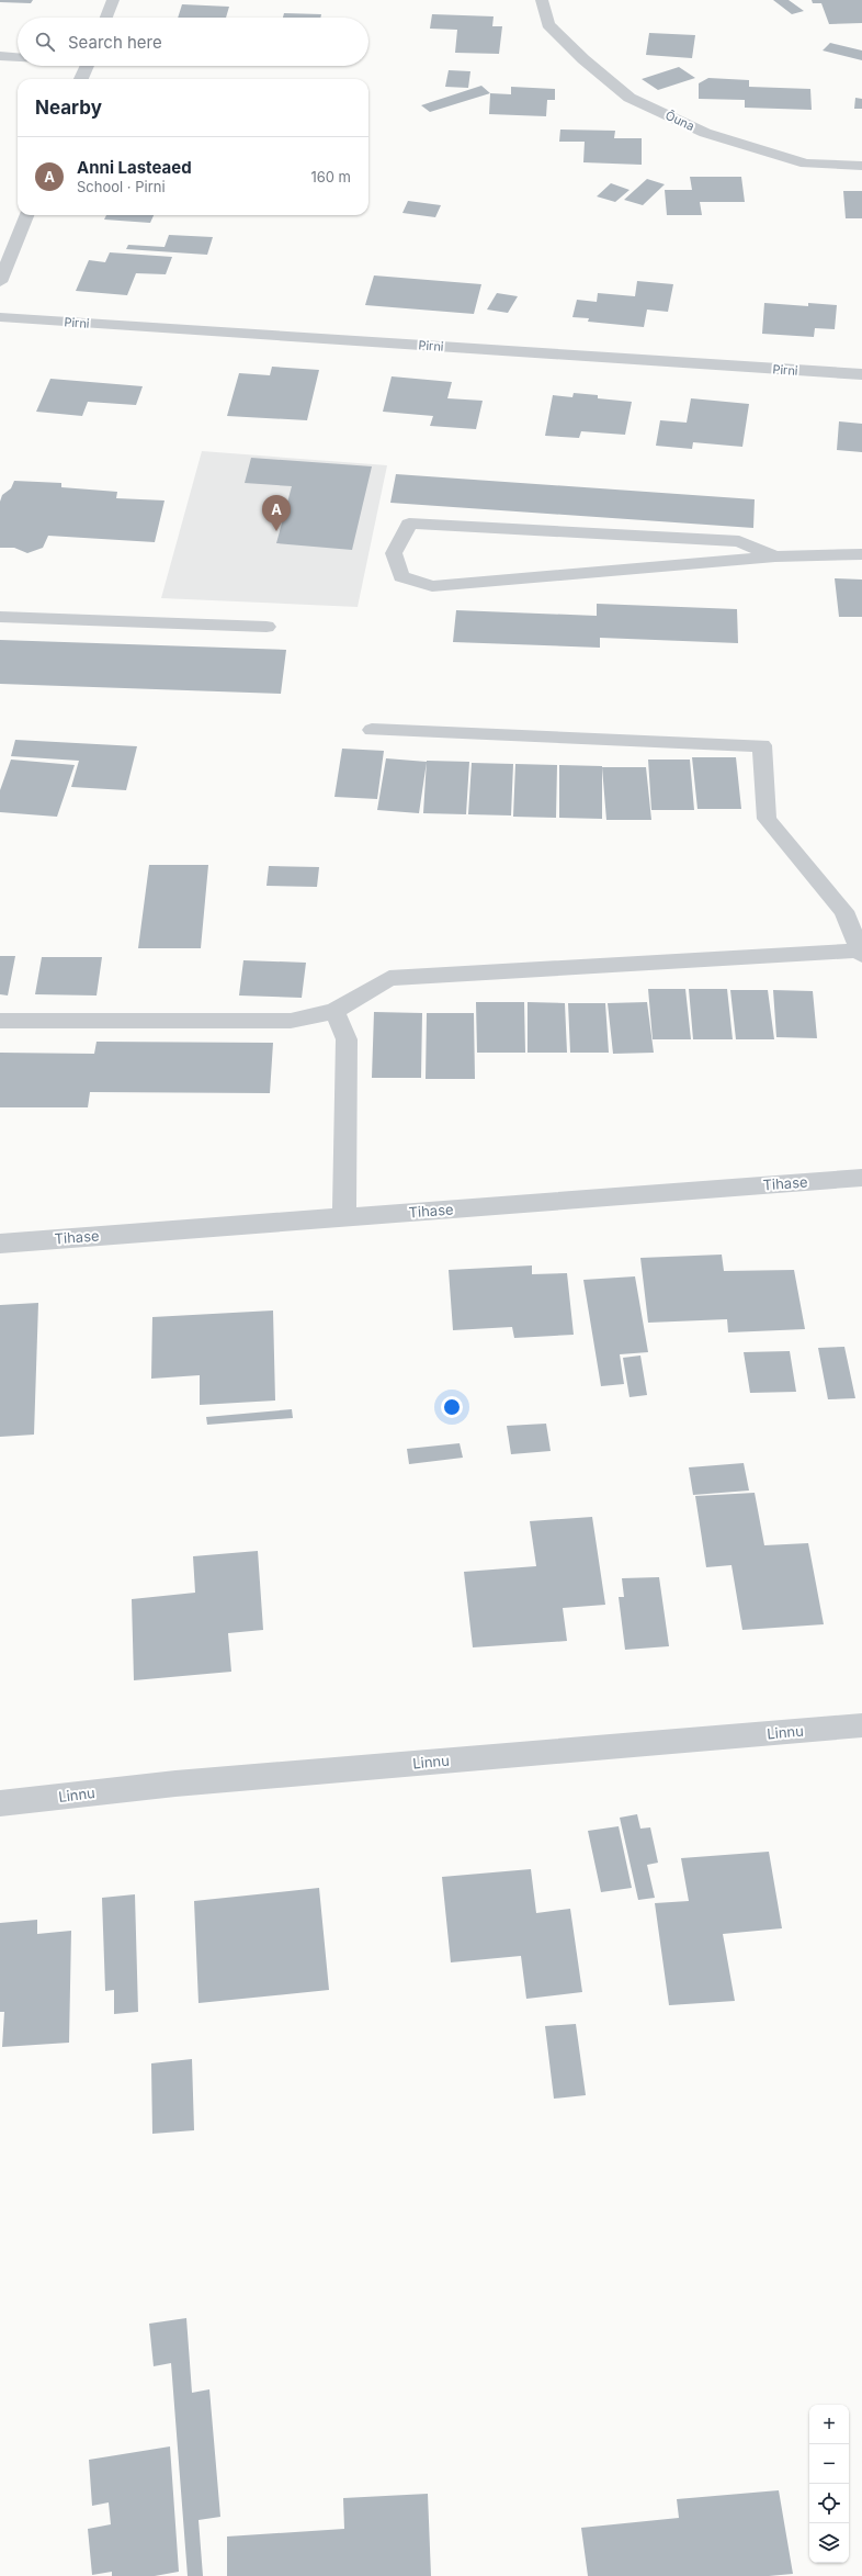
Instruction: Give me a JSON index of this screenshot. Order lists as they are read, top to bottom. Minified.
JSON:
{"streets":{"street":["Õuna","Pirni","Tihase","Linnu"]},"page":{"search":"Search here","heading":"Nearby","list":[{"mark":"A","name":"Anni Lasteaed","note":"School · Pirni","value":"160 m"}],"pins":"A","map_buttons":["+","−"]}}
